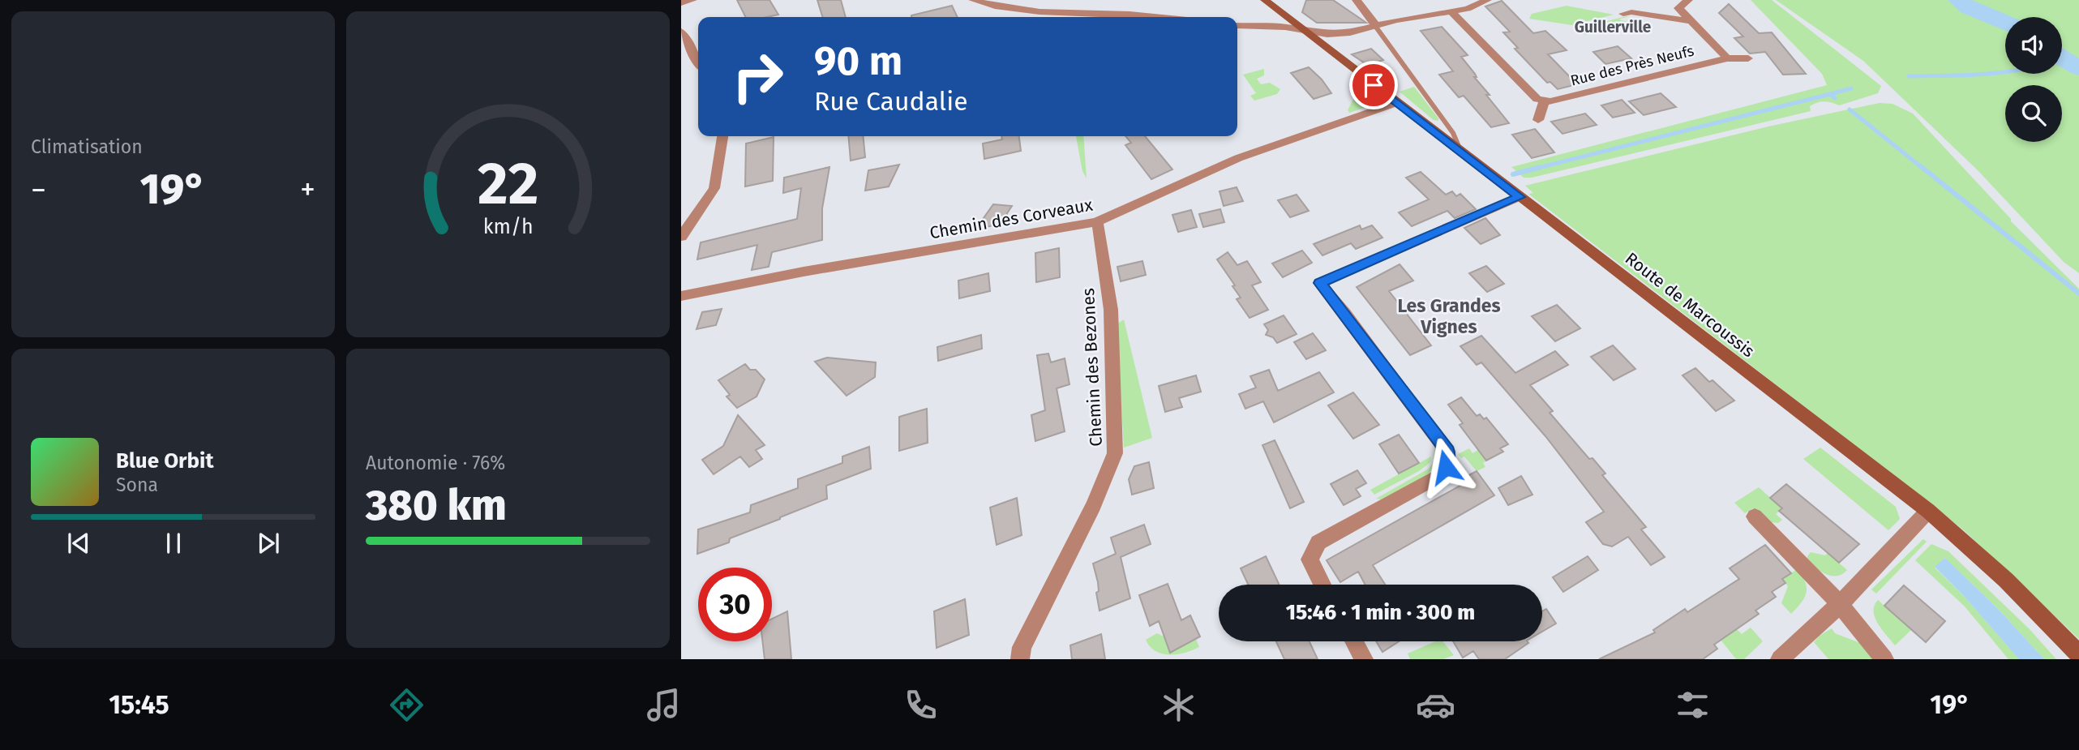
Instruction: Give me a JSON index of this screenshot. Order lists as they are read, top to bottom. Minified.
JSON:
{"streets":{"main road":["Route de Marcoussis"],"street":["Rue des Près Neufs","Chemin des Corveaux","Chemin des Bezones"]},"crossings":[["Chemin des Corveaux","Route de Marcoussis"],["Chemin des Corveaux","Chemin des Bezones"]],"districts":["Guillerville","Les Grandes Vignes"],"page":{"tile":["Climatisation",["Autonomie · 76%","380 km"]],"turn":["90 m","Rue Caudalie"],"heat":["−","19°","+"],"song":["Blue Orbit","Sona"],"limit":"30","trip":"15:46 · 1 min · 300 m","tabs":["15:45","19°"],"gauge":["22","km/h"]}}
